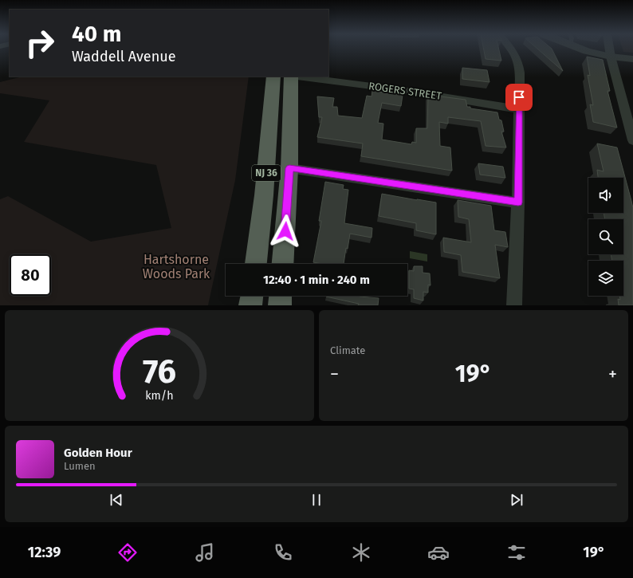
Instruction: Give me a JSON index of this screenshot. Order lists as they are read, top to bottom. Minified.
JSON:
{"streets":{"highway":["NJ 36"],"street":["ROGERS STREET"]},"parks":["Hartshorne Woods Park"],"page":{"turn":["40 m","Waddell Avenue"],"limit":"80","trip":"12:40 · 1 min · 240 m","tile":"Climate","heat":["−","19°","+"],"song":["Golden Hour","Lumen"],"tabs":["12:39","19°"],"gauge":["76","km/h"]}}
